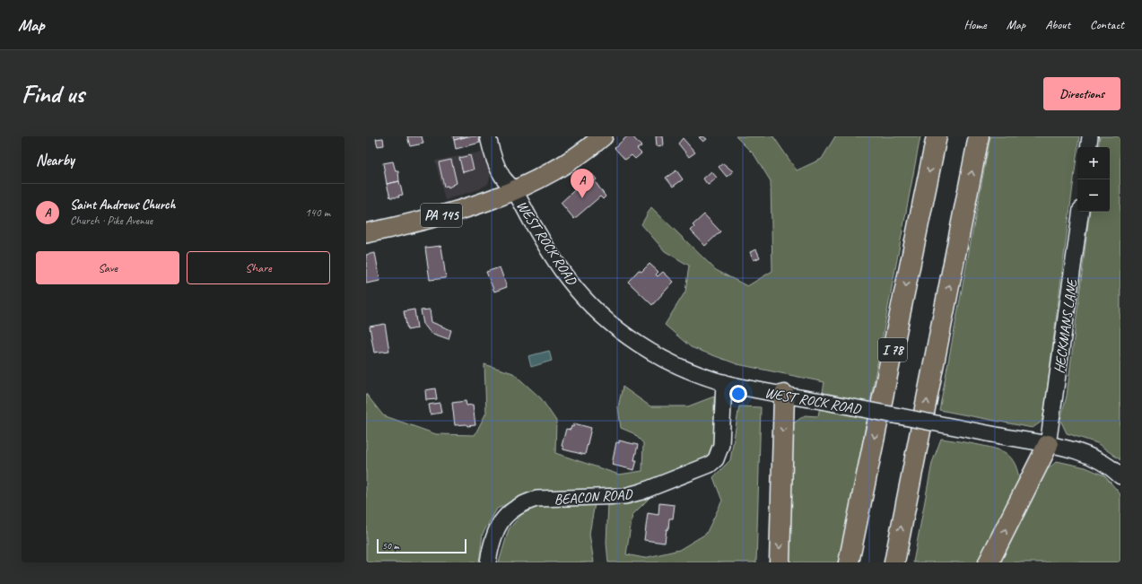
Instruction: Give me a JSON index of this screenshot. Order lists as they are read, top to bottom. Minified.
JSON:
{"streets":{"highway":["I 78"],"main road":["PA 145"],"street":["WEST ROCK ROAD","HECKMANS LANE","BEACON ROAD"]},"crossings":[["PA 145","WEST ROCK ROAD"],["WEST ROCK ROAD","HECKMANS LANE"],["WEST ROCK ROAD","BEACON ROAD"]],"scale_bar":"50 m","page":{"header":"Map","nav":["Home","Map","About","Contact"],"buttons":["Directions",["Save","Share"]],"title":"Find us","heading":"Nearby","map_buttons":["+","−"],"pins":"A","list":[{"mark":"A","name":"Saint Andrews Church","note":"Church · Pike Avenue","value":"140 m"}],"scale":"50 m"}}
